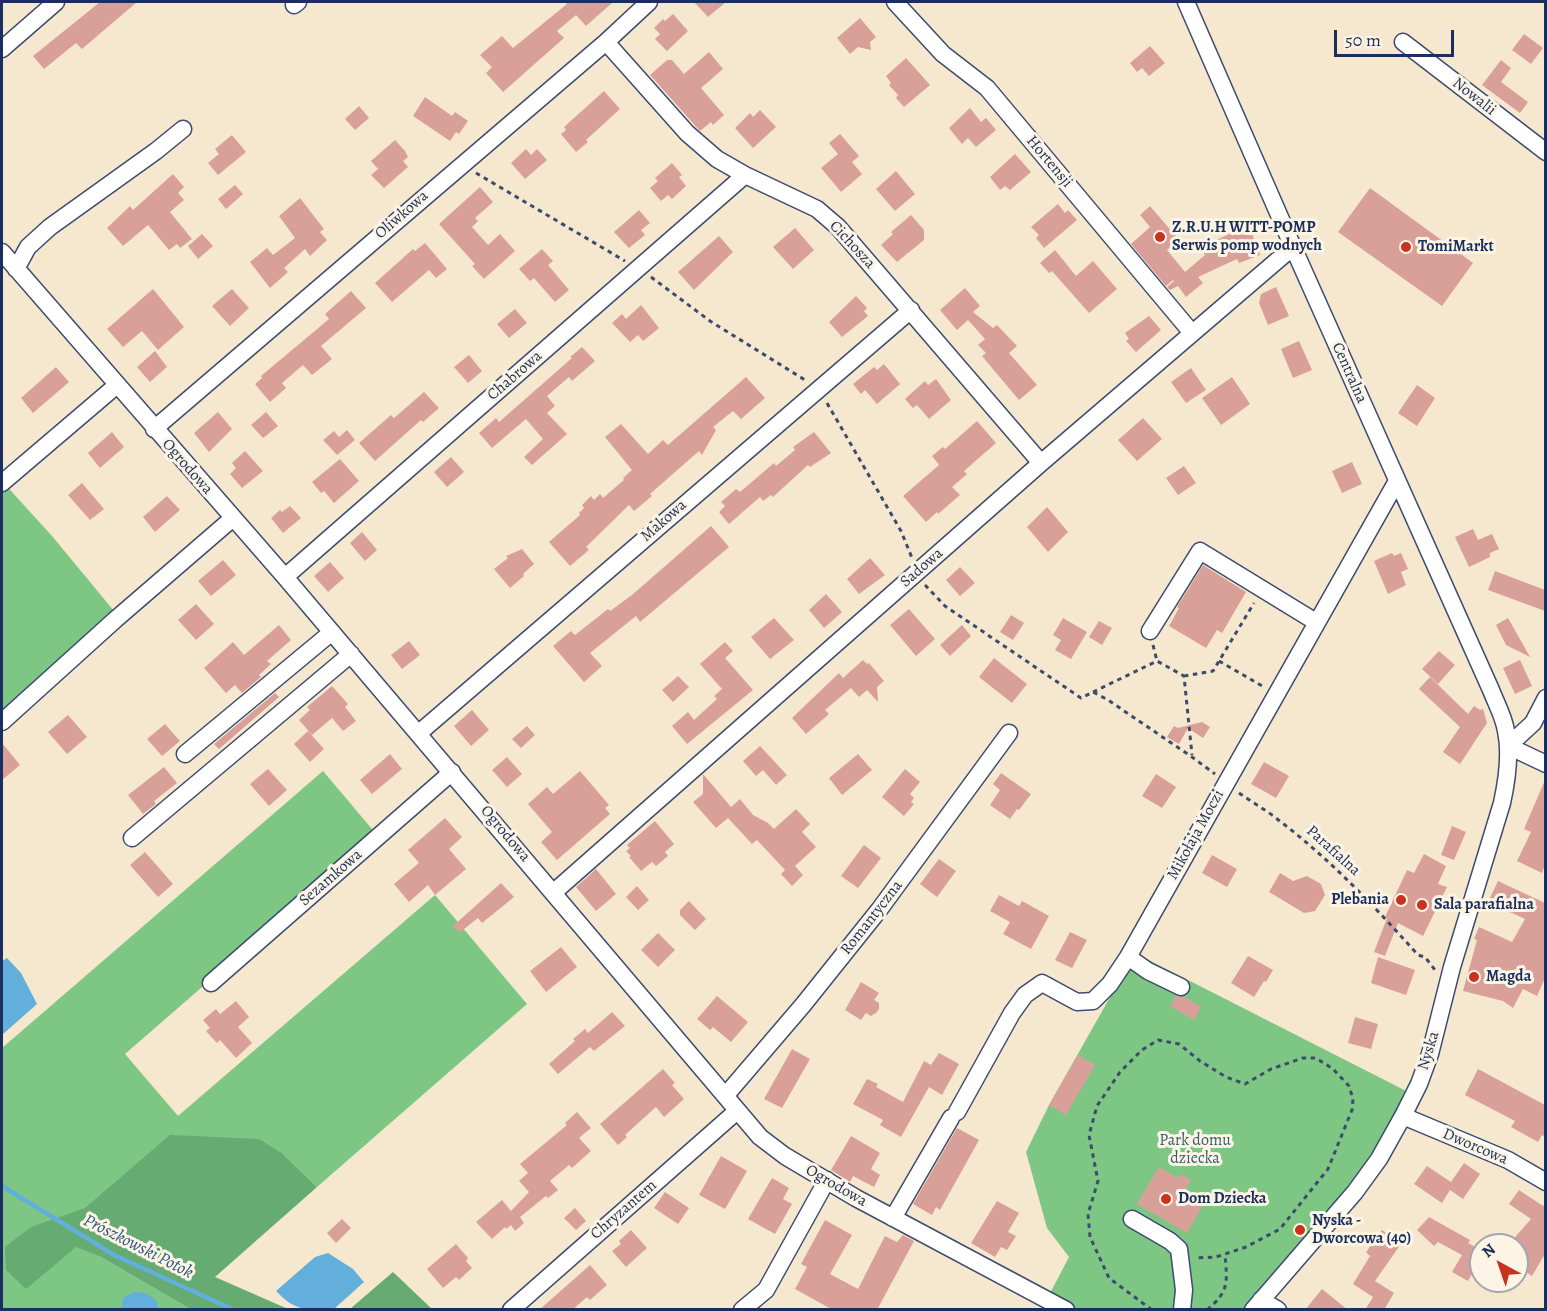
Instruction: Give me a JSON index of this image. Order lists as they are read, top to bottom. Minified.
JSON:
{"streets":{"street":["Nowalii","Hortensji","Oliwkowa","Cichosza","Centralna","Chabrowa","Ogrodowa","Makowa","Sadowa","Mikołaja Moczi","Sezamkowa","Romantyczna","Nyska","Dworcowa","Chryzantem"],"path":["Parafialna"]},"crossings":[["Hortensji","Sadowa"],["Oliwkowa","Cichosza"],["Oliwkowa","Ogrodowa"],["Cichosza","Chabrowa"],["Cichosza","Makowa"],["Cichosza","Sadowa"],["Centralna","Sadowa"],["Centralna","Mikołaja Moczi"],["Centralna","Nyska"],["Chabrowa","Ogrodowa"],["Ogrodowa","Makowa"],["Ogrodowa","Sadowa"],["Ogrodowa","Mikołaja Moczi"],["Ogrodowa","Sezamkowa"],["Ogrodowa","Romantyczna"],["Ogrodowa","Chryzantem"],["Mikołaja Moczi","Parafialna"],["Nyska","Dworcowa"]],"water":["Prószkowski Potok"],"parks":["Park domu dziecka"],"places":["Z.R.U.H WITT-POMP Serwis pomp wodnych","TomiMarkt","Plebania","Sala parafialna","Magda","Dom Dziecka","Nyska - Dworcowa (40)"],"scale_bar":"50 m","north":"top left"}
